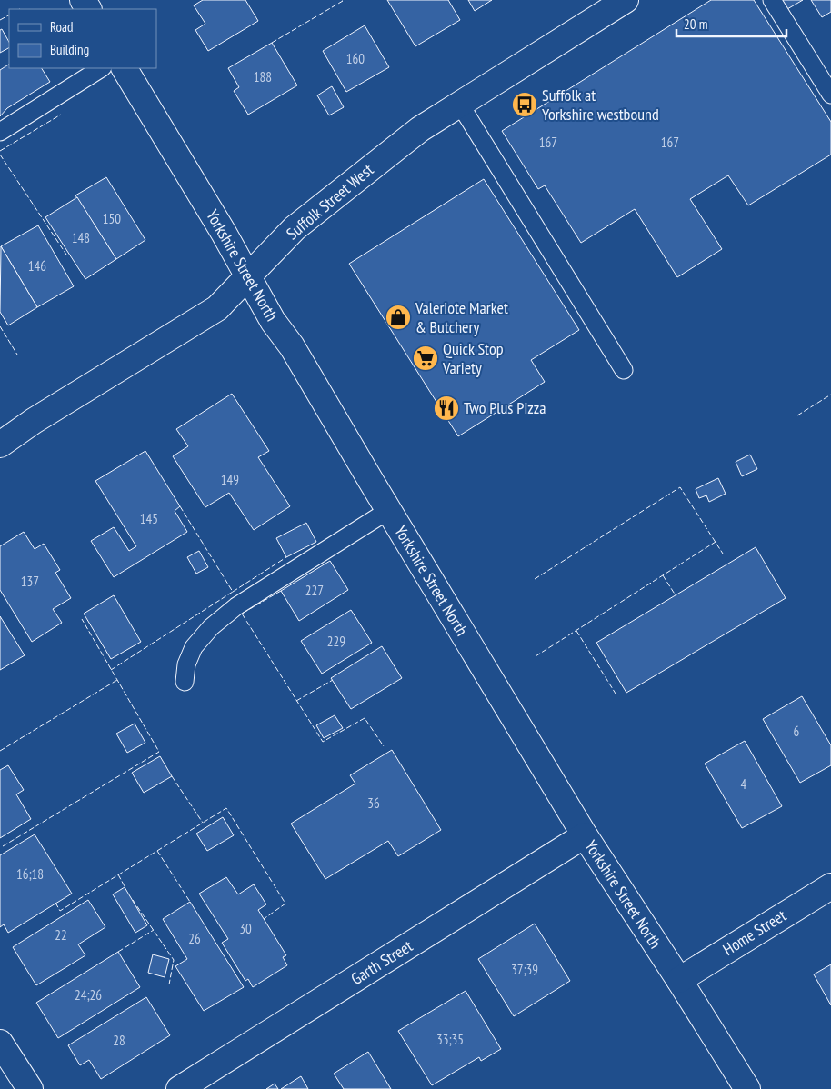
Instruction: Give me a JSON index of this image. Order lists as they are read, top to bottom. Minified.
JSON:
{"streets":{"street":["Suffolk Street West","Yorkshire Street North","Home Street","Garth Street"]},"crossings":[["Suffolk Street West","Yorkshire Street North"],["Yorkshire Street North","Home Street"],["Yorkshire Street North","Garth Street"]],"places":{"bus stop":["Suffolk at Yorkshire westbound"],"shop":["Valeriote Market & Butchery"],"supermarket":["Quick Stop Variety"],"restaurant":["Two Plus Pizza"]},"house_numbers":["160","188","167","167","150","148","146","149","145","137","227","229","6","4","36","16;18","30","22","26","37;39","24;26","33;35","28"],"legend":["Road","Building"],"scale_bar":"20 m"}
